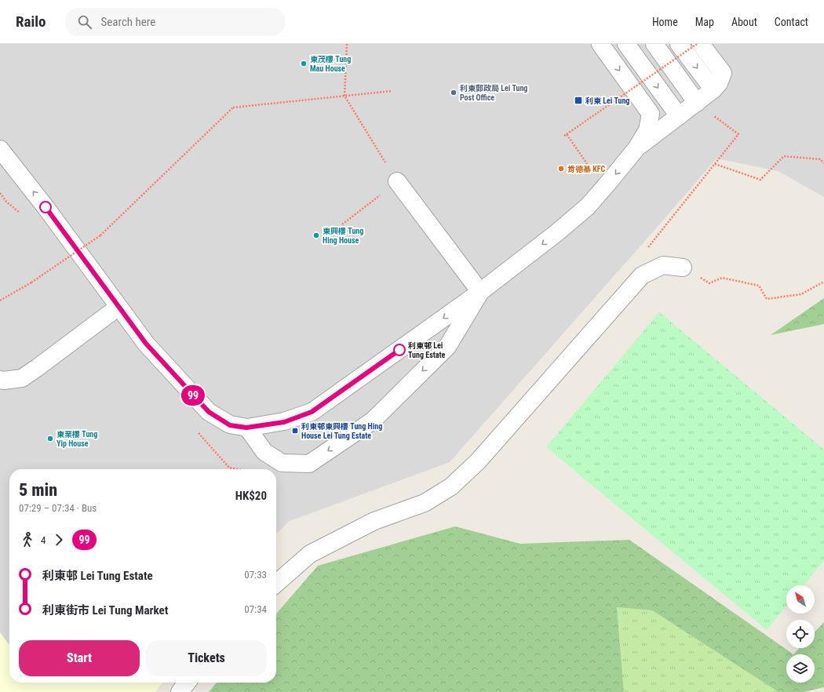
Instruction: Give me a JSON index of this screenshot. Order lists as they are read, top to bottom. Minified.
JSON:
{"places":{"other":["東茂樓 Tung Mau House","利東郵政局 Lei Tung Post Office","肯德基 KFC","東興樓 Tung Hing House","利東邨 Lei Tung Estate","東業樓 Tung Yip House"],"transit":["利東 Lei Tung","利東邨東興樓 Tung Hing House Lei Tung Estate"]},"lines":["bus line 99"],"north":"top left","page":{"header":"Railo","search":"Search here","nav":["Home","Map","About","Contact"],"on_map":"99","heading":["5 min","07:29 – 07:34 · Bus","HK$20"],"legs":["4","99"],"list":[{"name":"利東邨 Lei Tung Estate","value":"07:33"},{"name":"利東街市 Lei Tung Market","value":"07:34"}],"buttons":["Start","Tickets"]}}
